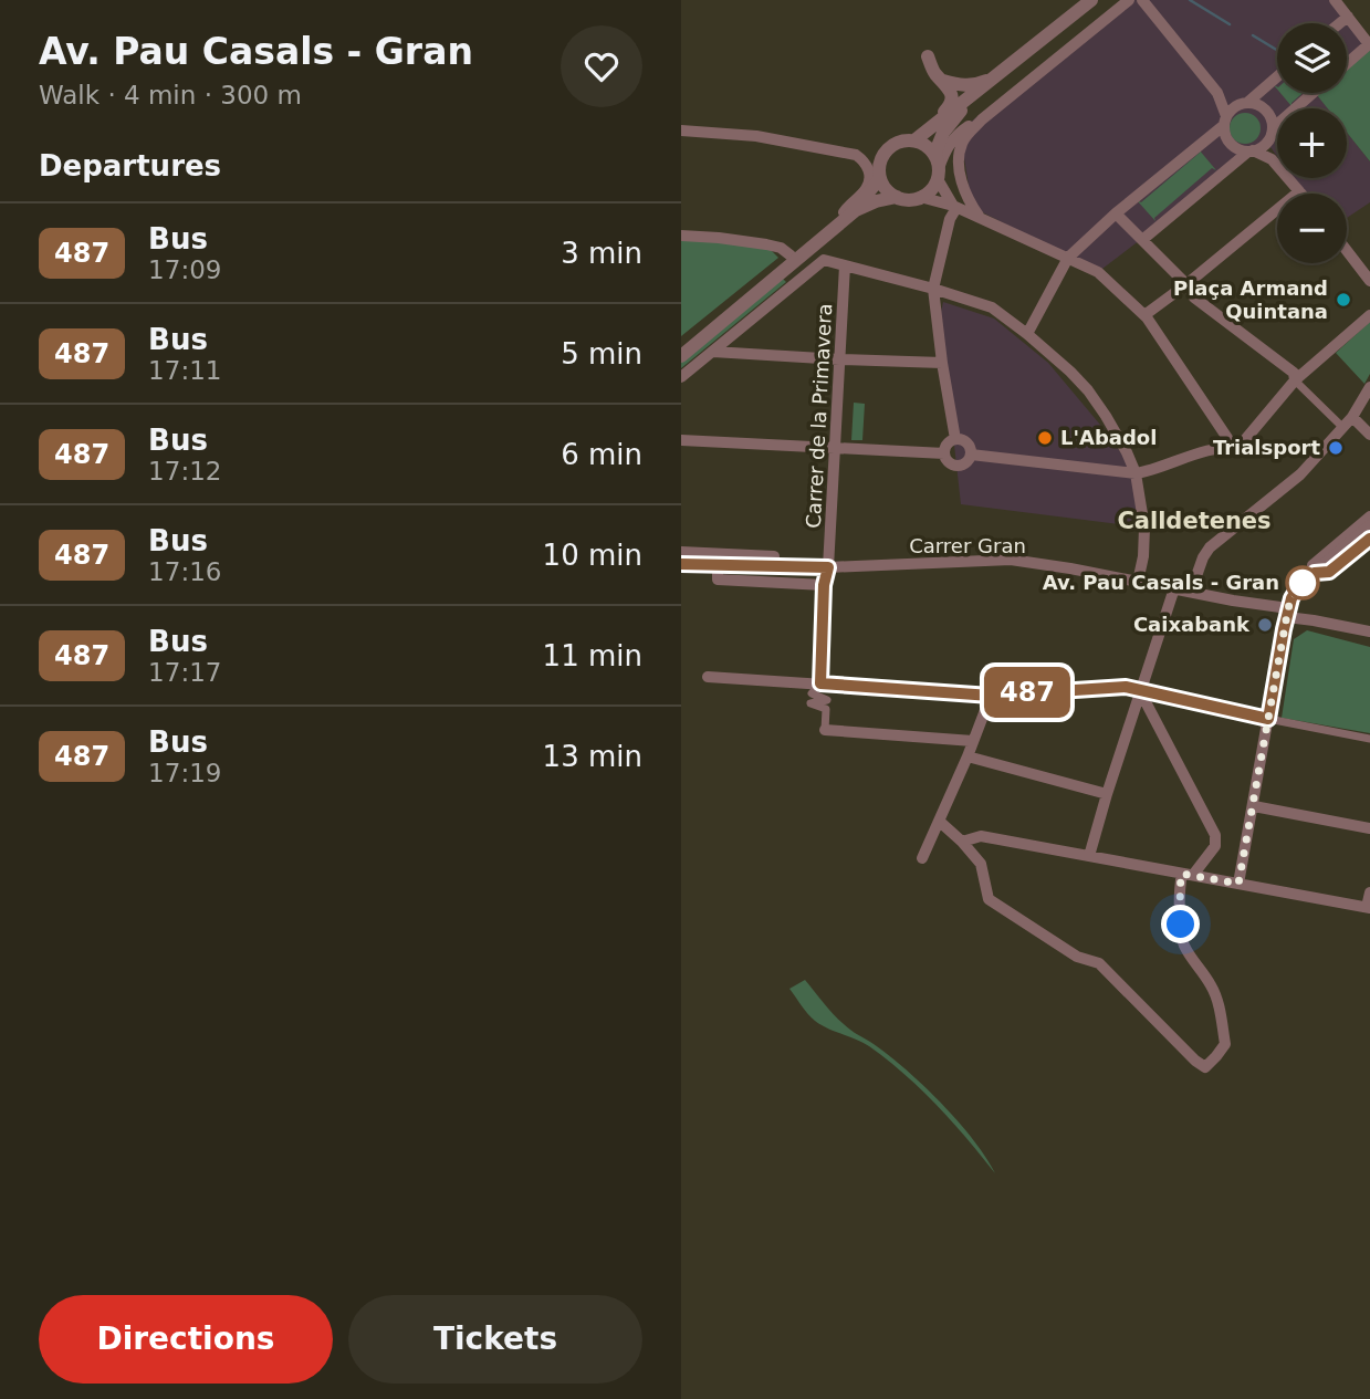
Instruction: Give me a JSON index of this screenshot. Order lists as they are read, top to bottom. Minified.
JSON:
{"streets":{"street":["Carrer de la Primavera","Carrer Gran"]},"crossings":[["Carrer de la Primavera","Carrer Gran"]],"districts":["Calldetenes"],"places":["Plaça Armand Quintana","L'Abadol","Trialsport","Av. Pau Casals - Gran","Caixabank"],"lines":["bus line 487"],"page":{"heading":[["Av. Pau Casals - Gran","Walk · 4 min · 300 m"],"Departures"],"on_map":"487","map_buttons":["+","−"],"list":[{"mark":"487","name":"Bus","note":"17:09","value":"3 min"},{"mark":"487","name":"Bus","note":"17:11","value":"5 min"},{"mark":"487","name":"Bus","note":"17:12","value":"6 min"},{"mark":"487","name":"Bus","note":"17:16","value":"10 min"},{"mark":"487","name":"Bus","note":"17:17","value":"11 min"},{"mark":"487","name":"Bus","note":"17:19","value":"13 min"}],"buttons":["Directions","Tickets"]}}
